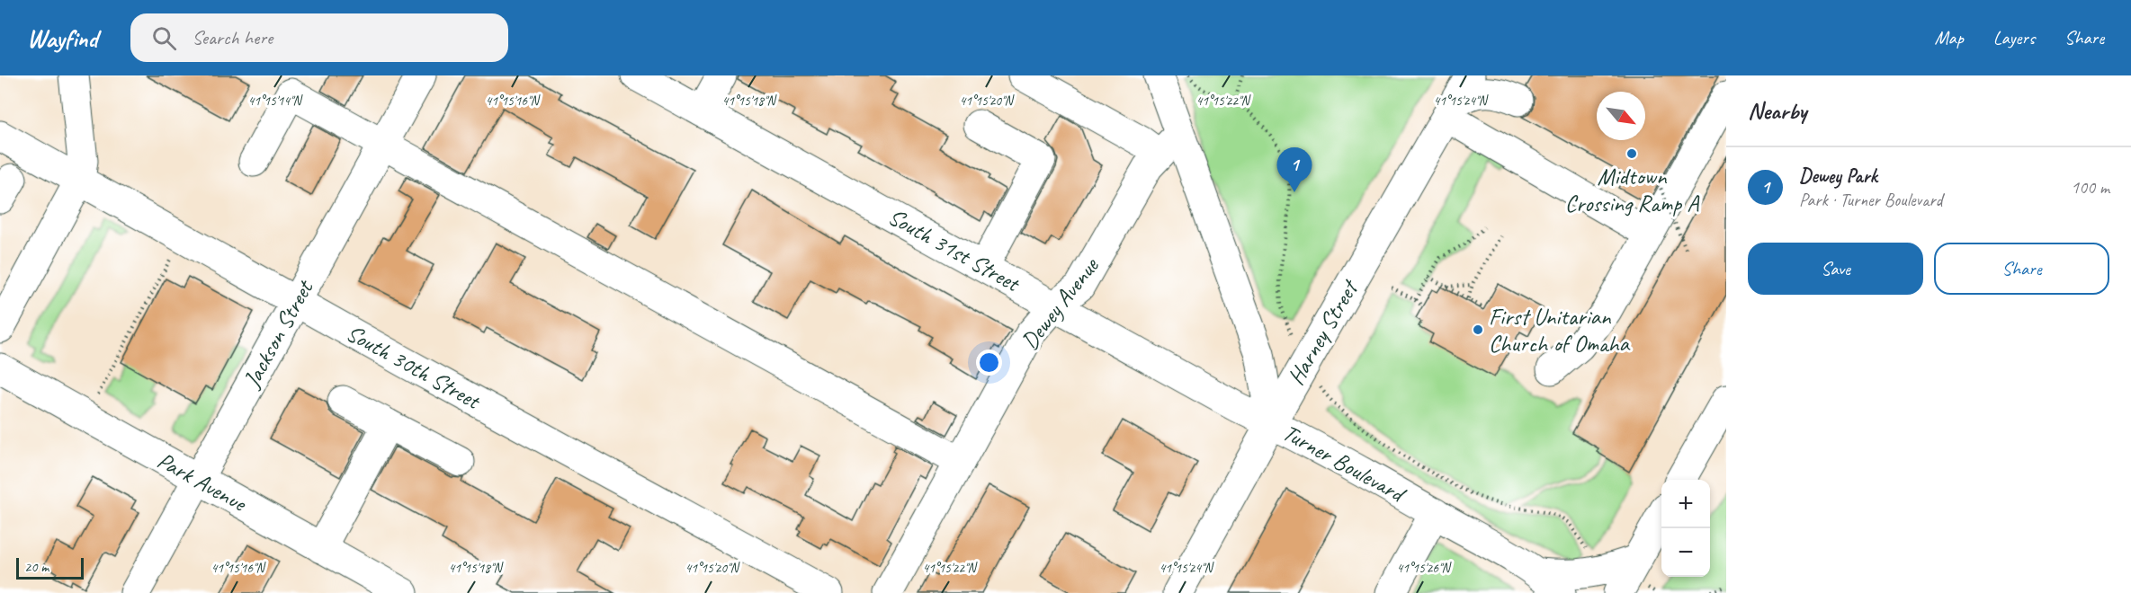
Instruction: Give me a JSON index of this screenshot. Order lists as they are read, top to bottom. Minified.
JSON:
{"streets":{"street":["South 31st Street","Dewey Avenue","Harney Street","Jackson Street","South 30th Street","Turner Boulevard","Park Avenue"]},"crossings":[["South 31st Street","Dewey Avenue"],["South 31st Street","Harney Street"],["South 31st Street","Turner Boulevard"],["Dewey Avenue","Turner Boulevard"],["Harney Street","Turner Boulevard"],["Jackson Street","South 30th Street"],["Jackson Street","Park Avenue"]],"places":["Midtown Crossing Ramp A","First Unitarian Church of Omaha"],"scale_bar":"20 m","north":"bottom right","page":{"header":"Wayfind","search":"Search here","nav":["Map","Layers","Share"],"heading":"Nearby","list":[{"mark":"1","name":"Dewey Park","note":"Park · Turner Boulevard","value":"100 m"}],"pins":"1","buttons":["Save","Share"],"map_buttons":["+","−"],"scale":"20 m"},"coordinates":["41°15'14\"N","41°15'16\"N","41°15'18\"N","41°15'20\"N","41°15'22\"N","41°15'24\"N","41°15'26\"N"]}
